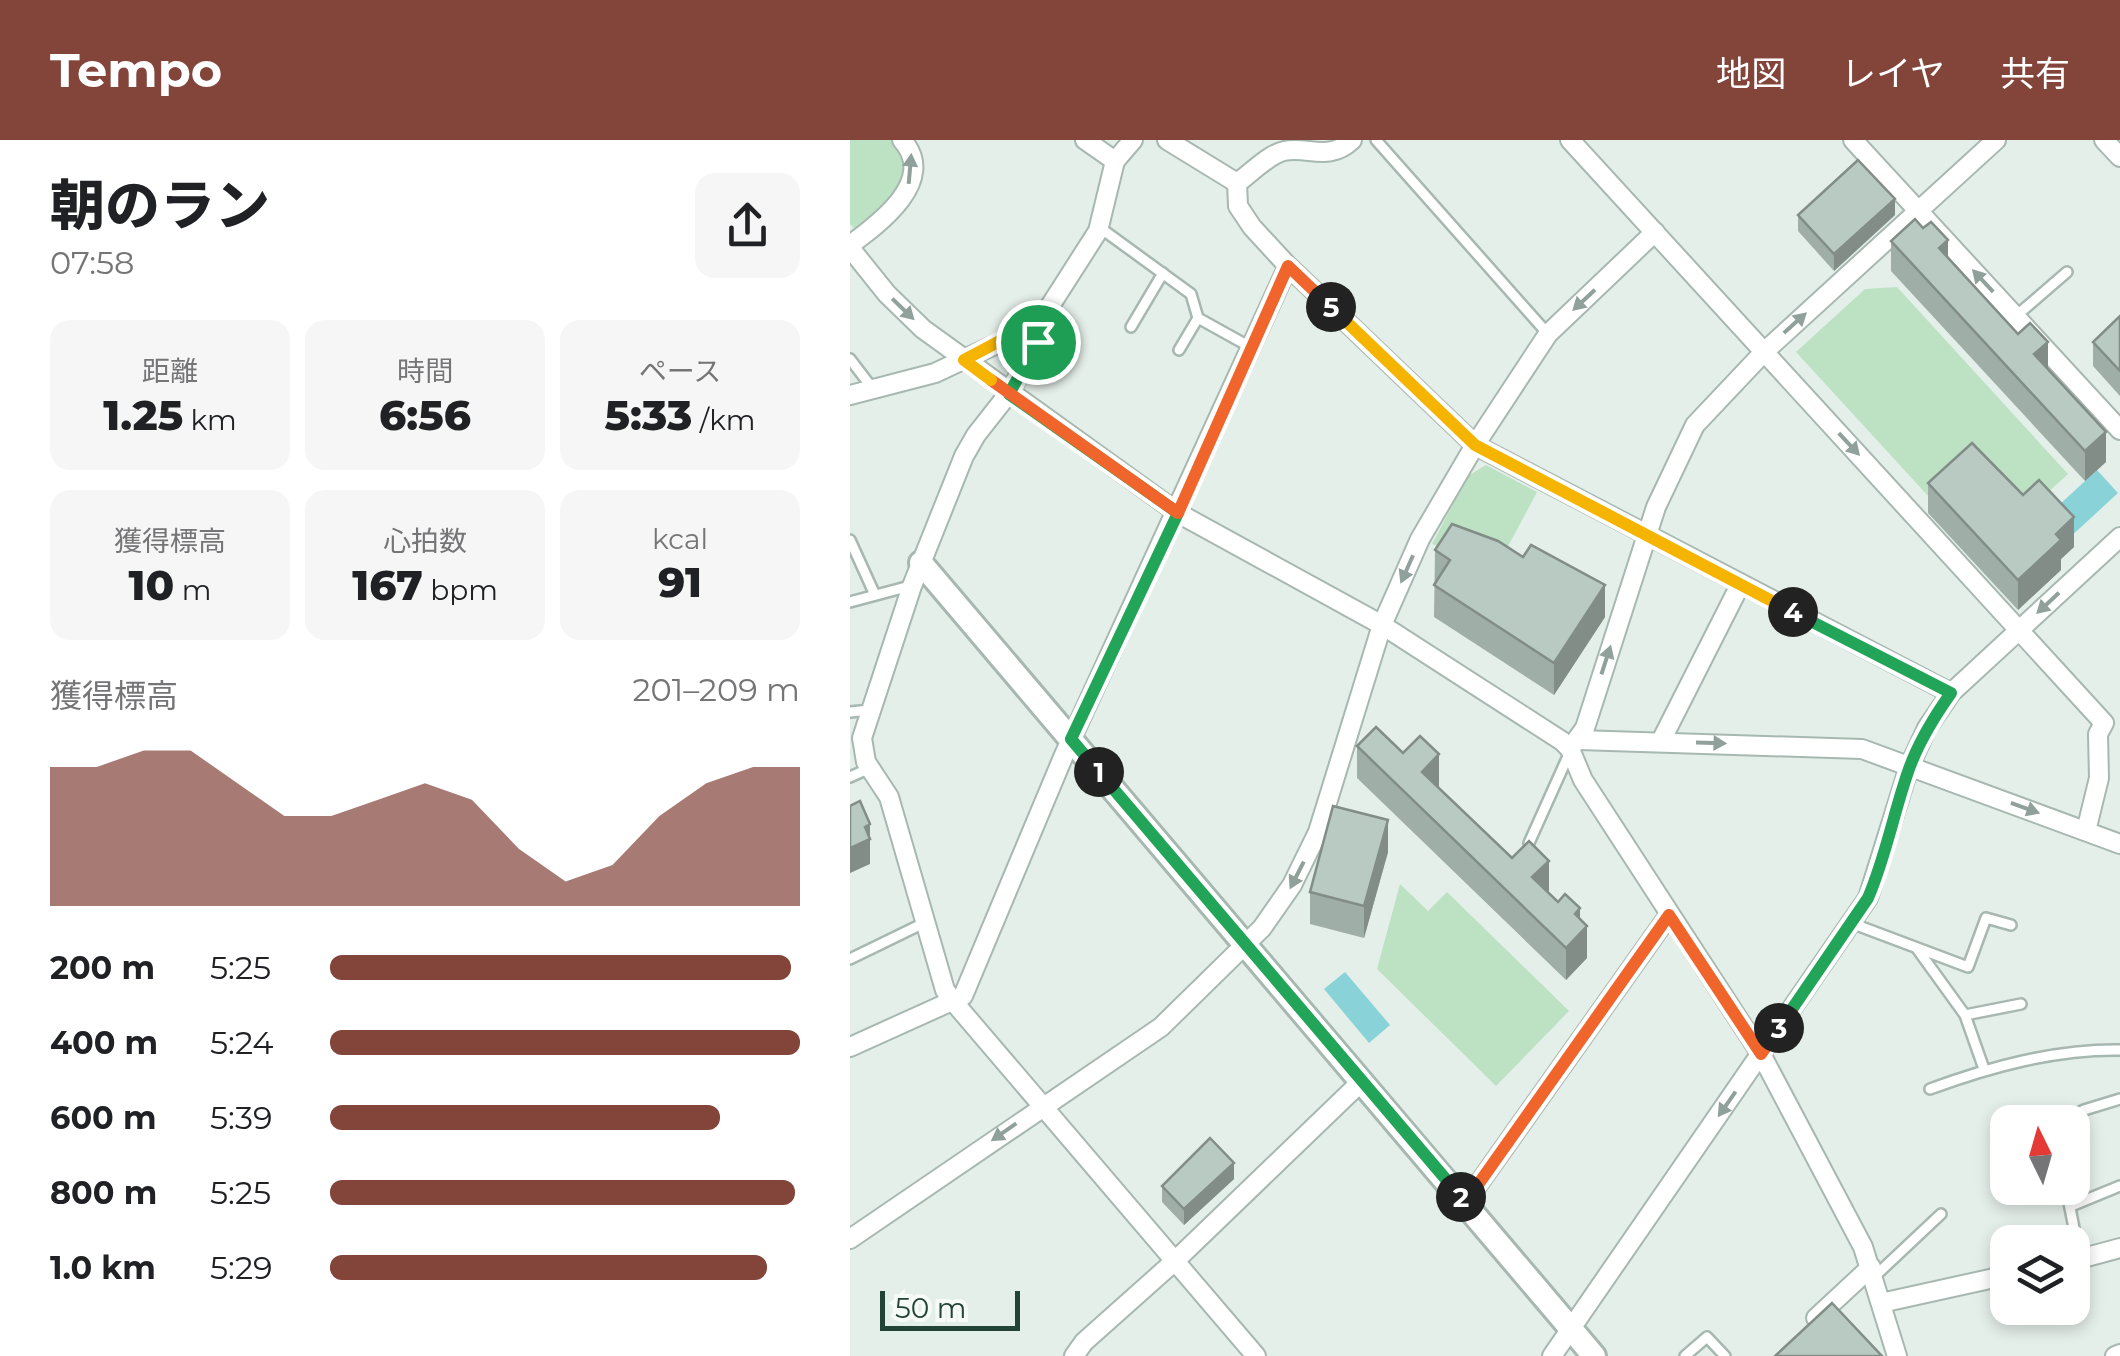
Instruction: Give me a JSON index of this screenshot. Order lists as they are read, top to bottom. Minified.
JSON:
{"scale_bar":"50 m","north":"top","page":{"header":"Tempo","nav":["地図","レイヤ","共有"],"heading":["朝のラン","07:58"],"pins":["5","4","1","3","2"],"stats":[["距離","1.25 km"],["時間","6:56"],["ペース","5:33 /km"],["獲得標高","10 m"],["心拍数","167 bpm"],["kcal","91"]],"chart":["獲得標高","201–209 m"],"list":[{"name":"200 m","note":"5:25"},{"name":"400 m","note":"5:24"},{"name":"600 m","note":"5:39"},{"name":"800 m","note":"5:25"},{"name":"1.0 km","note":"5:29"}],"scale":"50 m"}}
